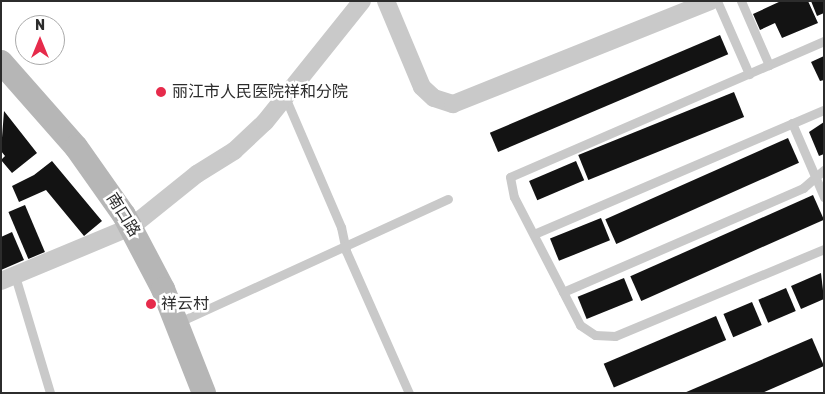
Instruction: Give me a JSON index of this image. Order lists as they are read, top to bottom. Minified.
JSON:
{"streets":{"main road":["南口路"]},"places":["丽江市人民医院祥和分院","祥云村"],"north":"top"}
